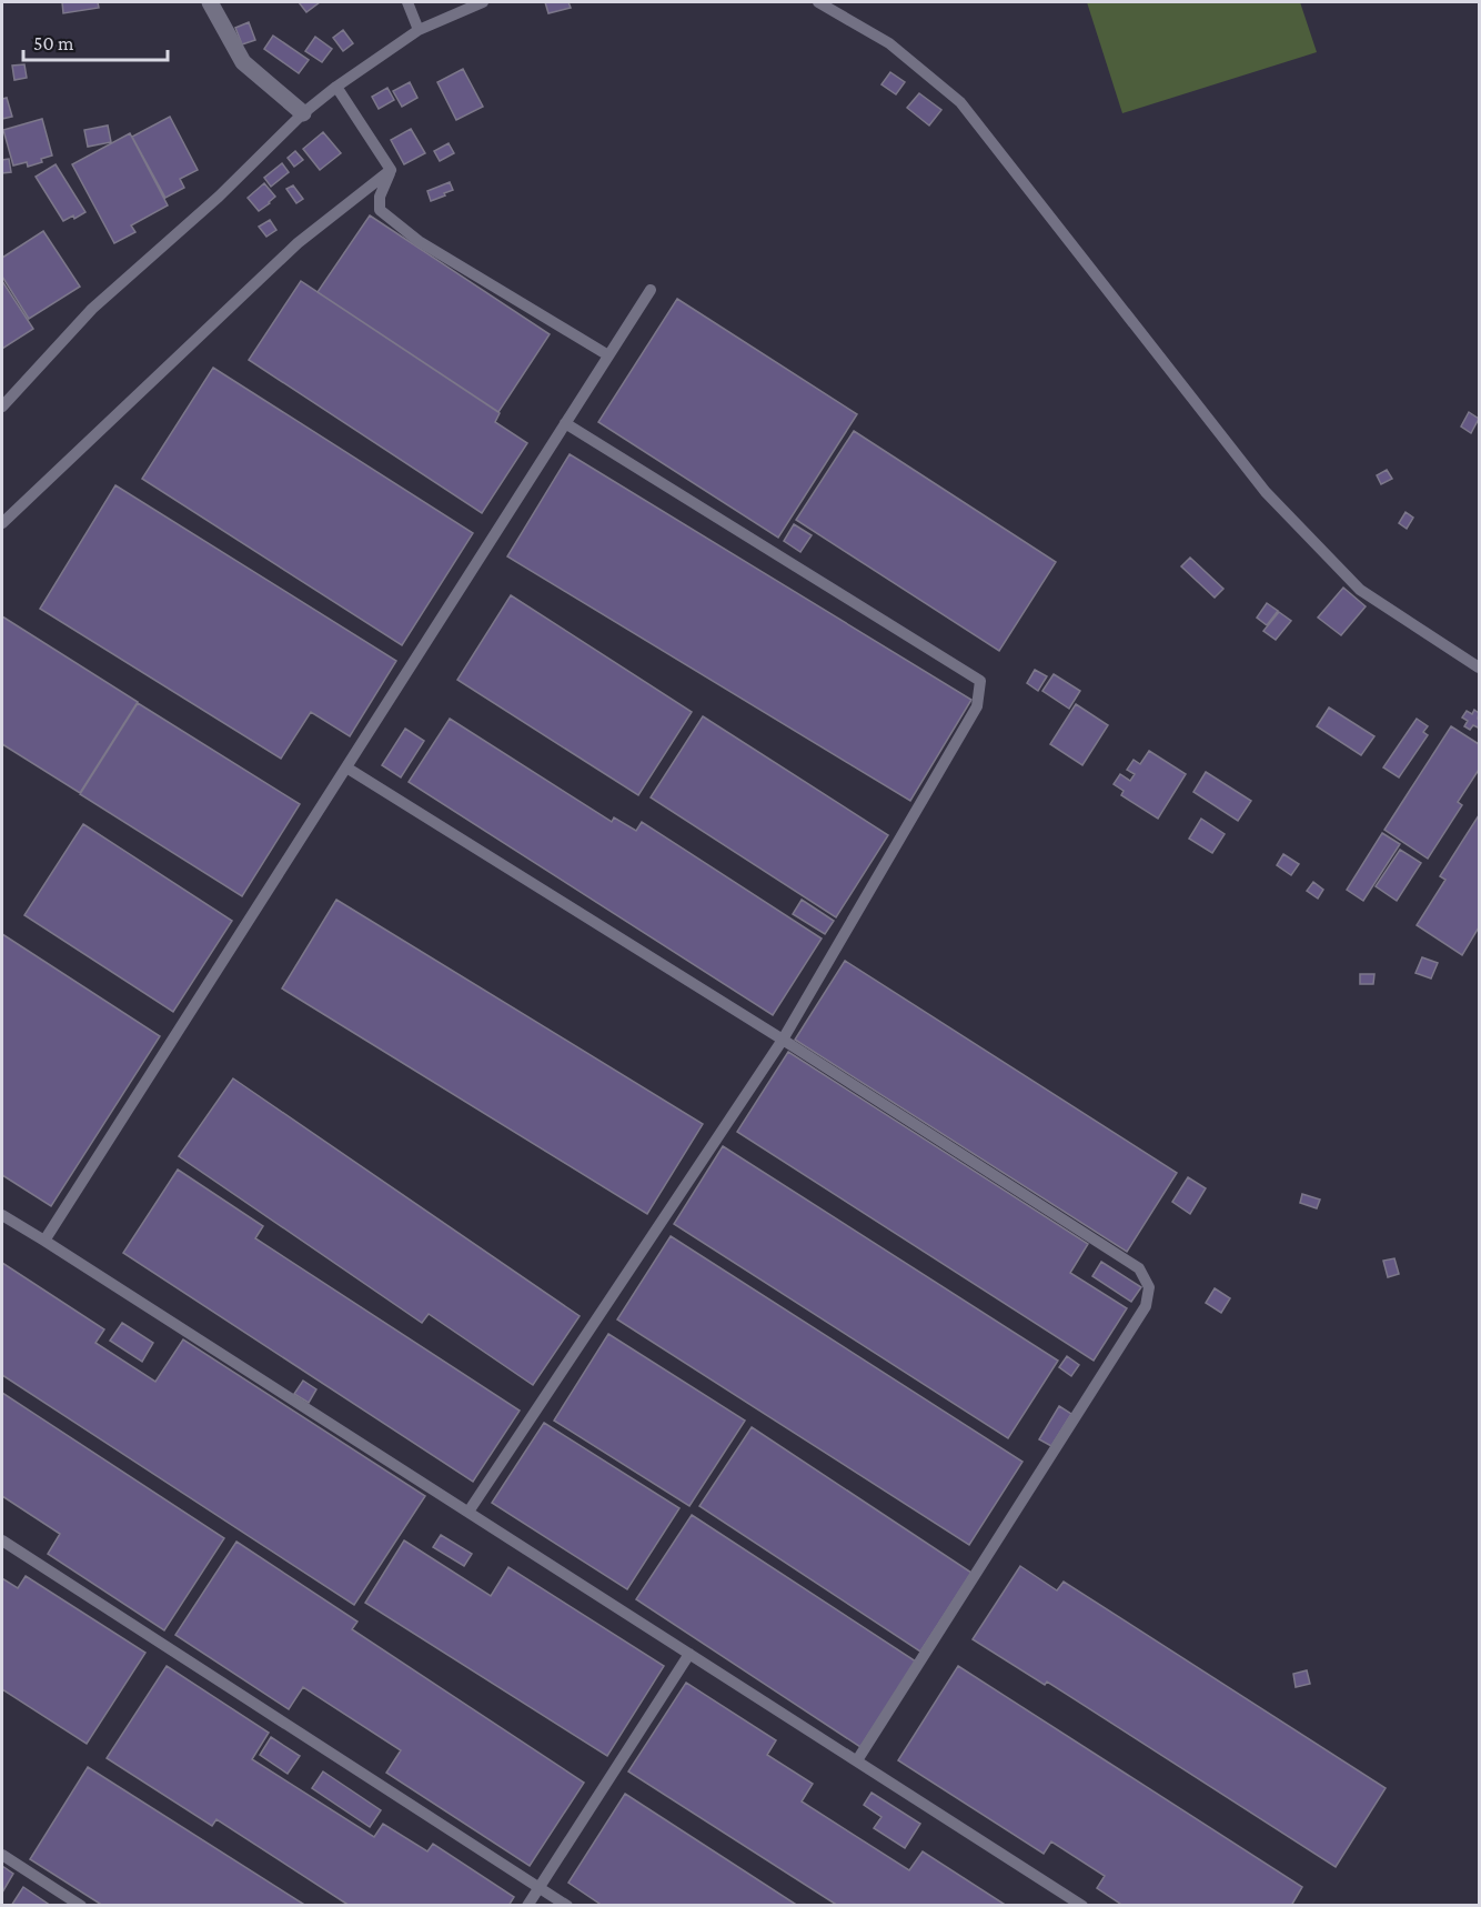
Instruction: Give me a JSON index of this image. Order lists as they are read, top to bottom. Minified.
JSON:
{"scale_bar":"50 m"}
